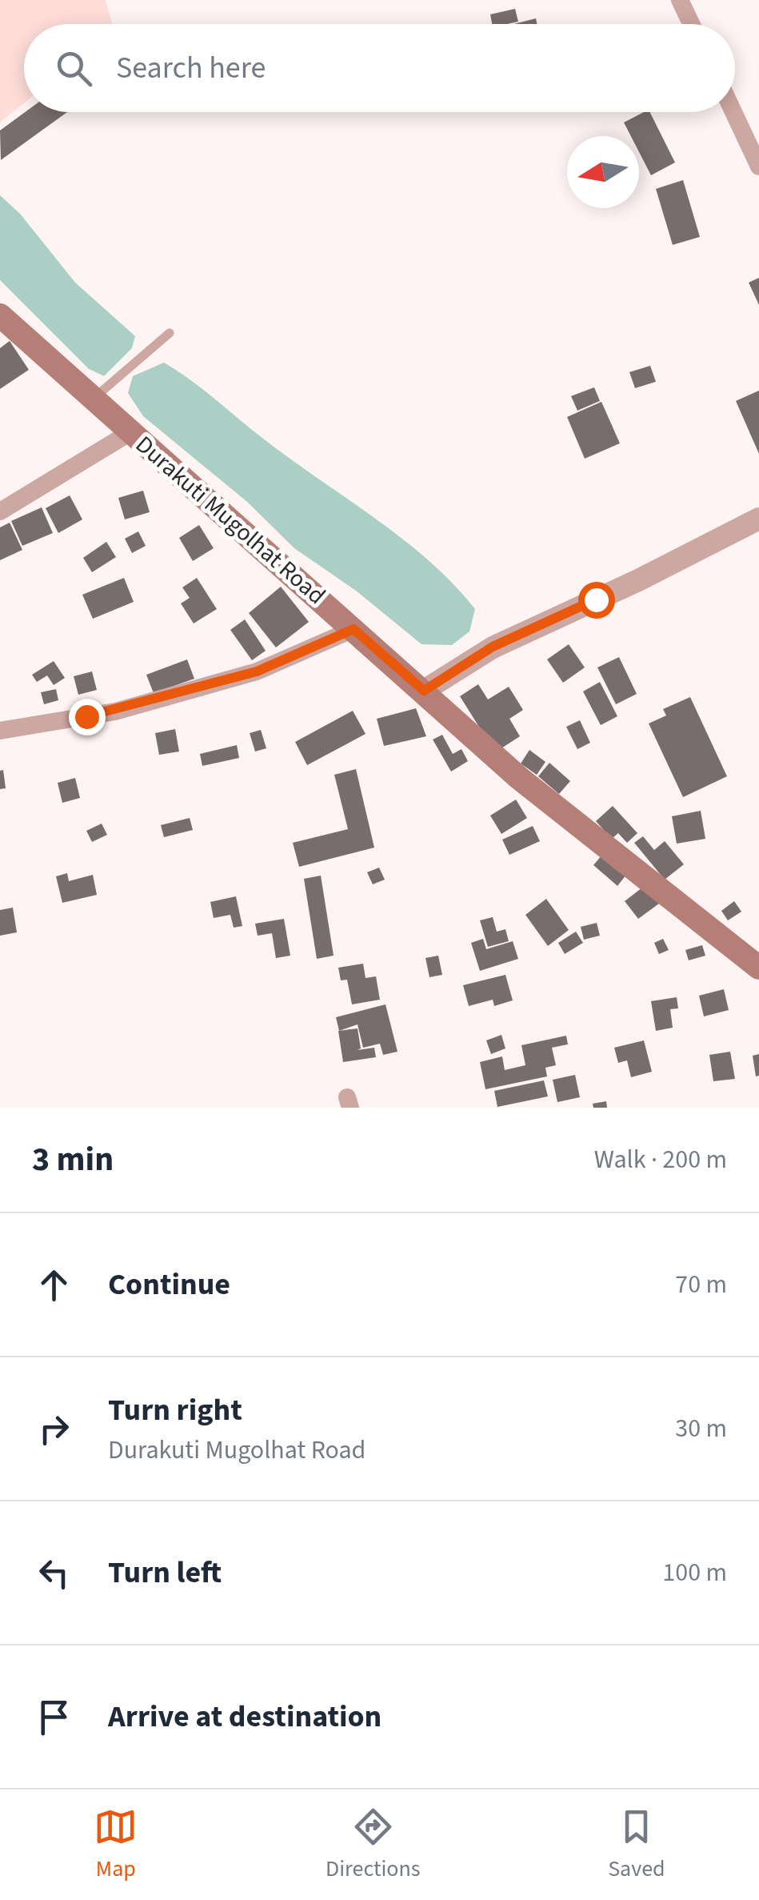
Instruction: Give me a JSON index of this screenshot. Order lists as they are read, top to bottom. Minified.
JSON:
{"streets":{"main road":["Durakuti Mugolhat Road"]},"north":"left","page":{"search":"Search here","heading":["3 min","Walk · 200 m"],"list":[["Continue","70 m"],["Turn right","Durakuti Mugolhat Road","30 m"],["Turn left","100 m"],"Arrive at destination"],"nav":["Map","Directions","Saved"]}}
